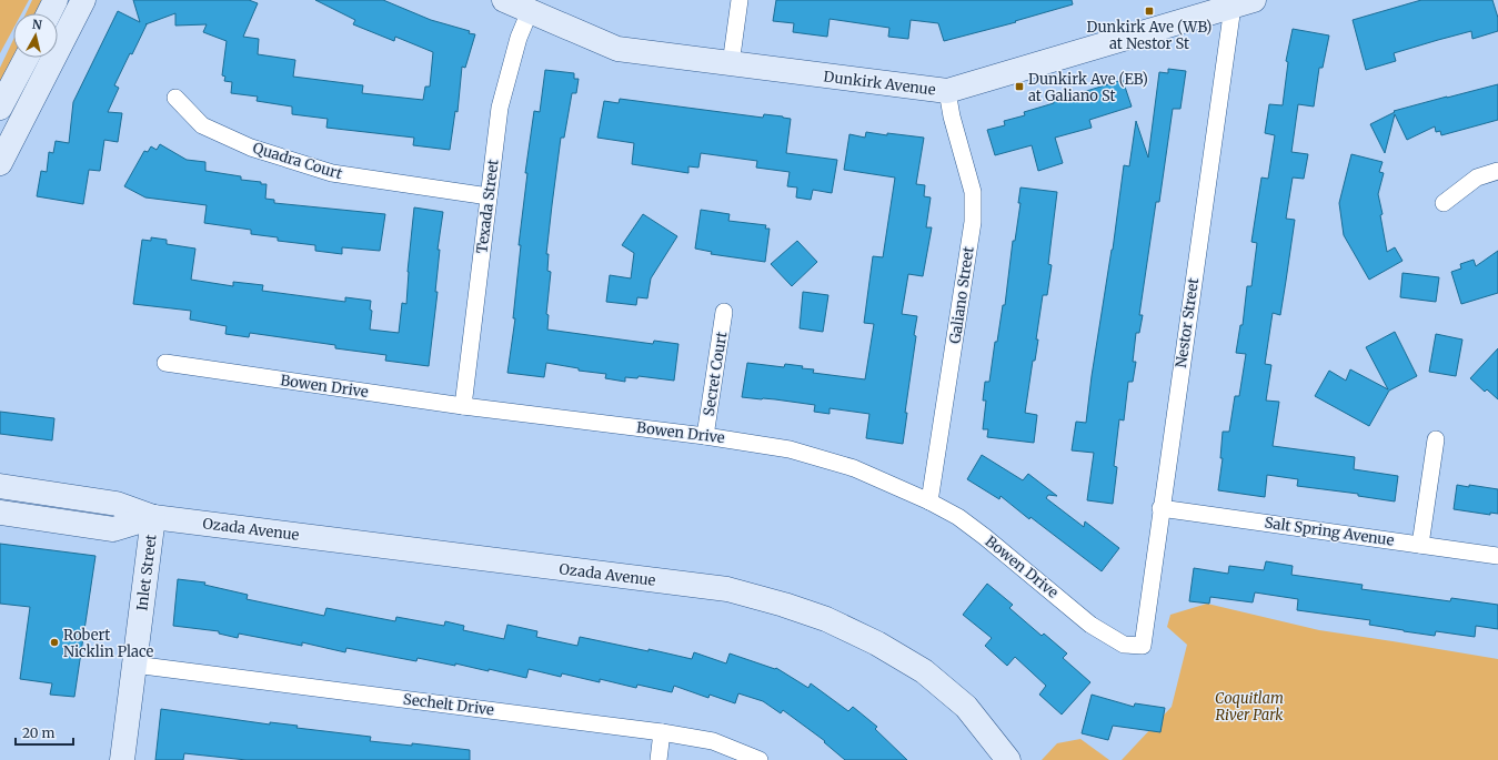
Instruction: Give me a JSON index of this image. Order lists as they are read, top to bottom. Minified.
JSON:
{"streets":{"street":["Dunkirk Avenue","Quadra Court","Texada Street","Galiano Street","Nestor Street","Secret Court","Bowen Drive","Ozada Avenue","Salt Spring Avenue","Inlet Street","Sechelt Drive"]},"crossings":[["Dunkirk Avenue","Texada Street"],["Dunkirk Avenue","Galiano Street"],["Dunkirk Avenue","Nestor Street"],["Quadra Court","Texada Street"],["Texada Street","Bowen Drive"],["Galiano Street","Bowen Drive"],["Nestor Street","Bowen Drive"],["Nestor Street","Salt Spring Avenue"],["Secret Court","Bowen Drive"],["Ozada Avenue","Inlet Street"],["Inlet Street","Sechelt Drive"]],"parks":["Coquitlam River Park"],"places":{"transit":["Dunkirk Ave (WB) at Nestor St","Dunkirk Ave (EB) at Galiano St"],"other":["Robert Nicklin Place"]},"scale_bar":"20 m","north":"top"}
